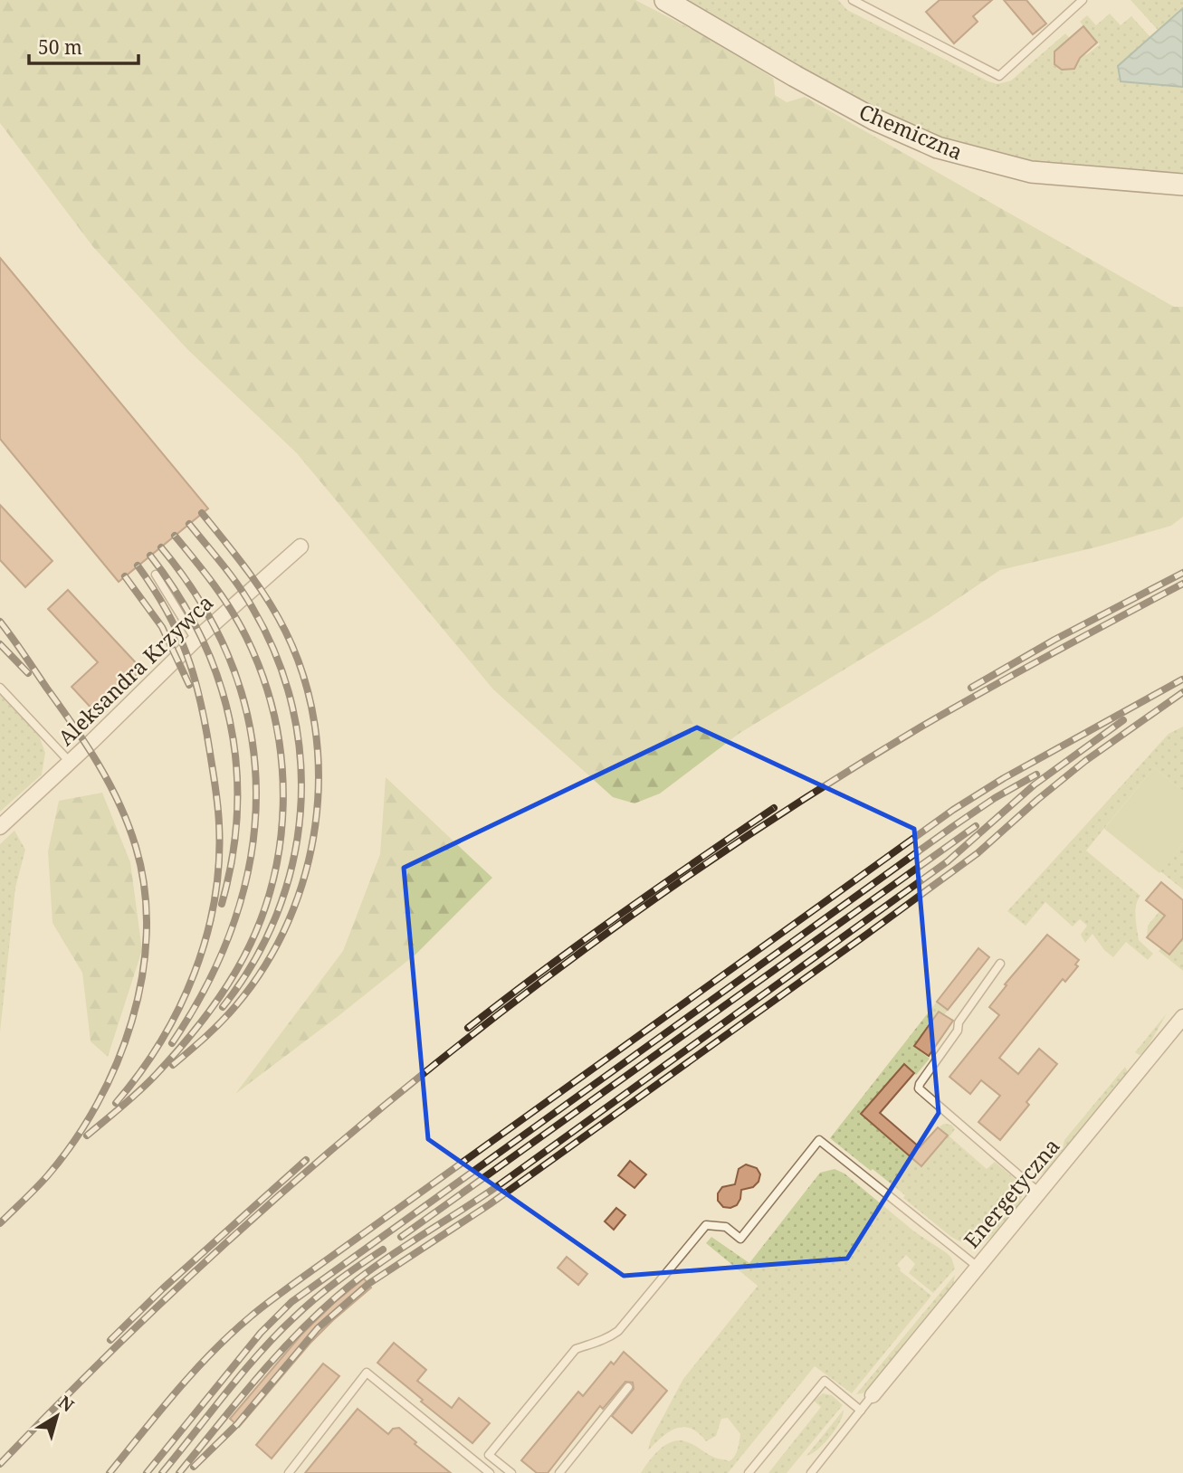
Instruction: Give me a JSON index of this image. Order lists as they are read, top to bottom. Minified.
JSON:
{"streets":{"street":["Chemiczna","Aleksandra Krzywca","Energetyczna"]},"scale_bar":"50 m","north":"top right"}
